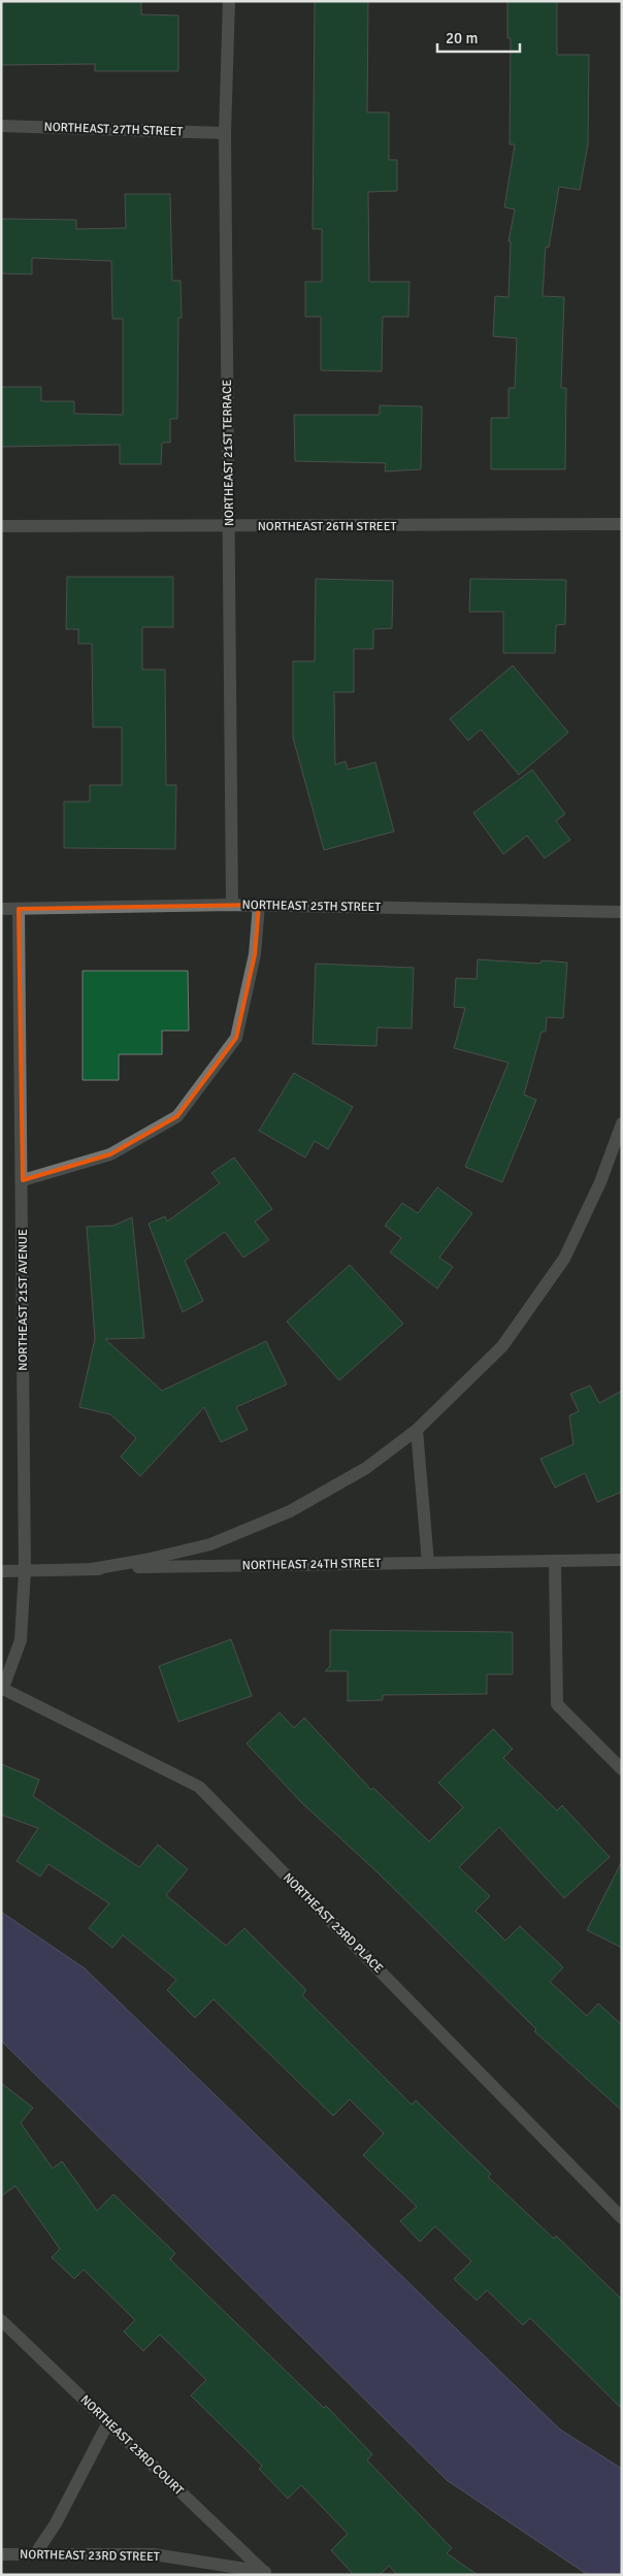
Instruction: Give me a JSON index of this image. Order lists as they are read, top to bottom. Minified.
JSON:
{"streets":{"street":["NORTHEAST 27TH STREET","NORTHEAST 21ST TERRACE","NORTHEAST 26TH STREET","NORTHEAST 25TH STREET","NORTHEAST 21ST AVENUE","NORTHEAST 24TH STREET","NORTHEAST 23RD PLACE","NORTHEAST 23RD COURT","NORTHEAST 23RD STREET"]},"crossings":[["NORTHEAST 27TH STREET","NORTHEAST 21ST TERRACE"],["NORTHEAST 21ST TERRACE","NORTHEAST 26TH STREET"],["NORTHEAST 21ST TERRACE","NORTHEAST 25TH STREET"],["NORTHEAST 25TH STREET","NORTHEAST 21ST AVENUE"],["NORTHEAST 21ST AVENUE","NORTHEAST 24TH STREET"],["NORTHEAST 21ST AVENUE","NORTHEAST 23RD PLACE"],["NORTHEAST 23RD COURT","NORTHEAST 23RD STREET"]],"scale_bar":"20 m"}
